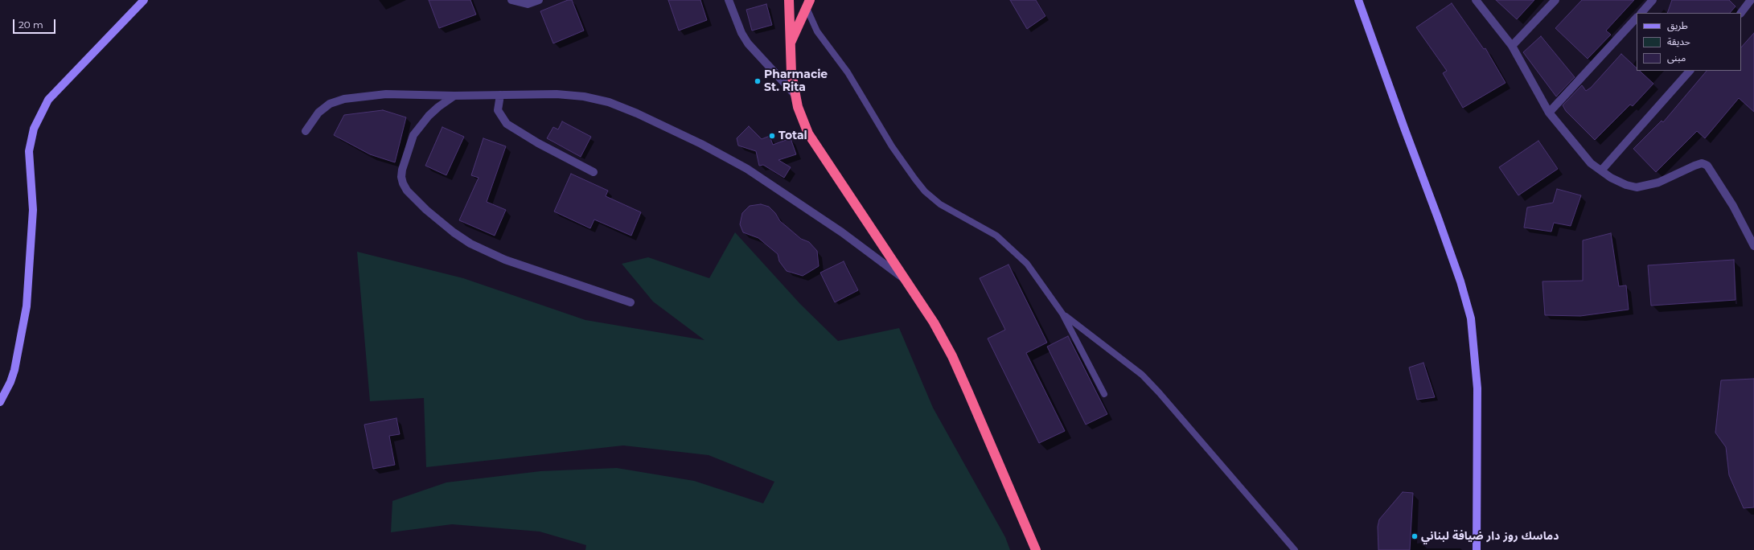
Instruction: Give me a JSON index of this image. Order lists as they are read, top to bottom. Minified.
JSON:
{"places":["Pharmacie St. Rita","Total","دماسك روز دار ضيافة لبناني"],"legend":["طريق","حديقة","مبنى"],"scale_bar":"20 m"}
